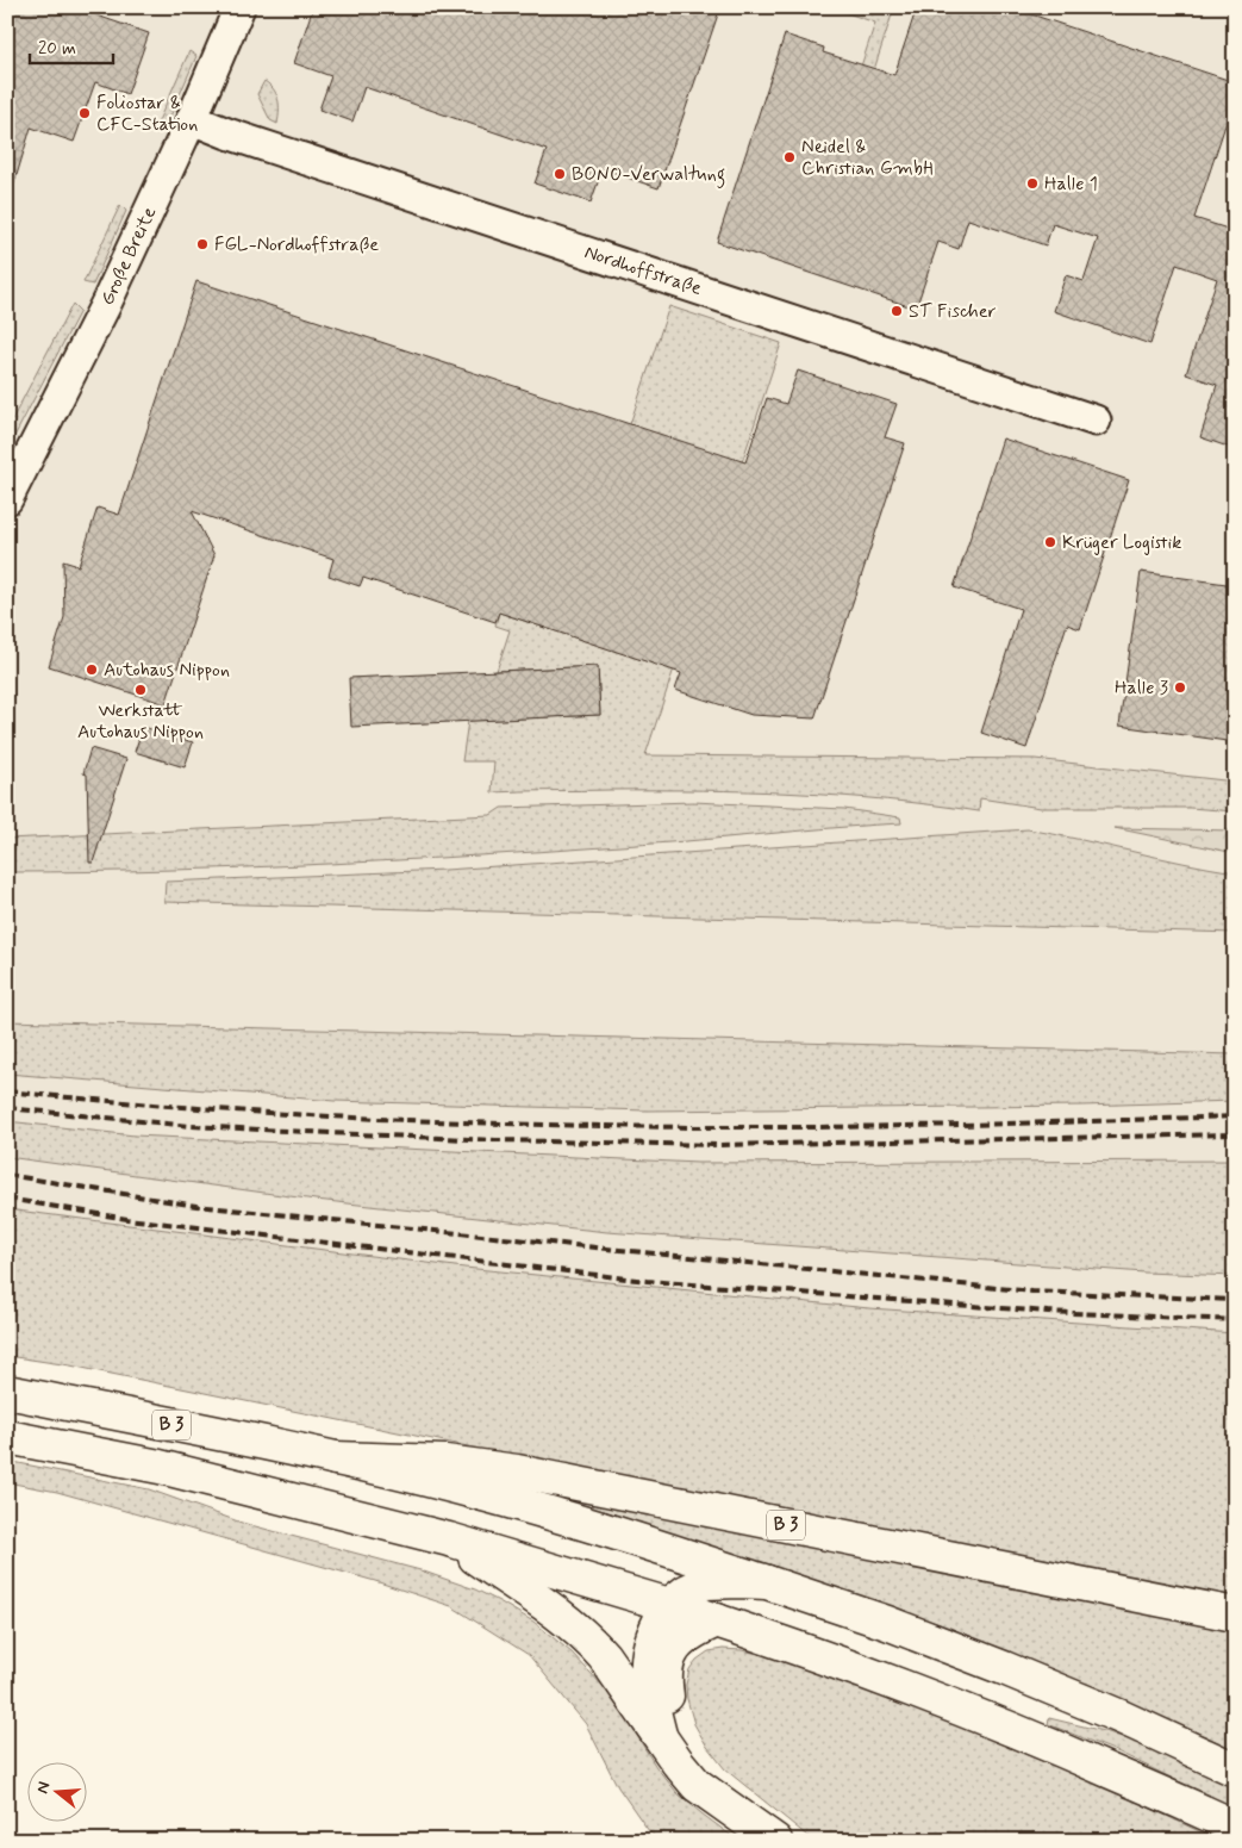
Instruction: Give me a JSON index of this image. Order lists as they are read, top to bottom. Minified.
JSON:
{"streets":{"main road":["B 3"],"street":["Große Breite","Nordhoffstraße"]},"crossings":[["Große Breite","Nordhoffstraße"]],"places":["Foliostar & CFC-Station","Neidel & Christian GmbH","BONO-Verwaltung","Halle 1","FGL-Nordhoffstraße","ST Fischer","Krüger Logistik","Autohaus Nippon","Halle 3","Werkstatt Autohaus Nippon"],"scale_bar":"20 m","north":"left"}
